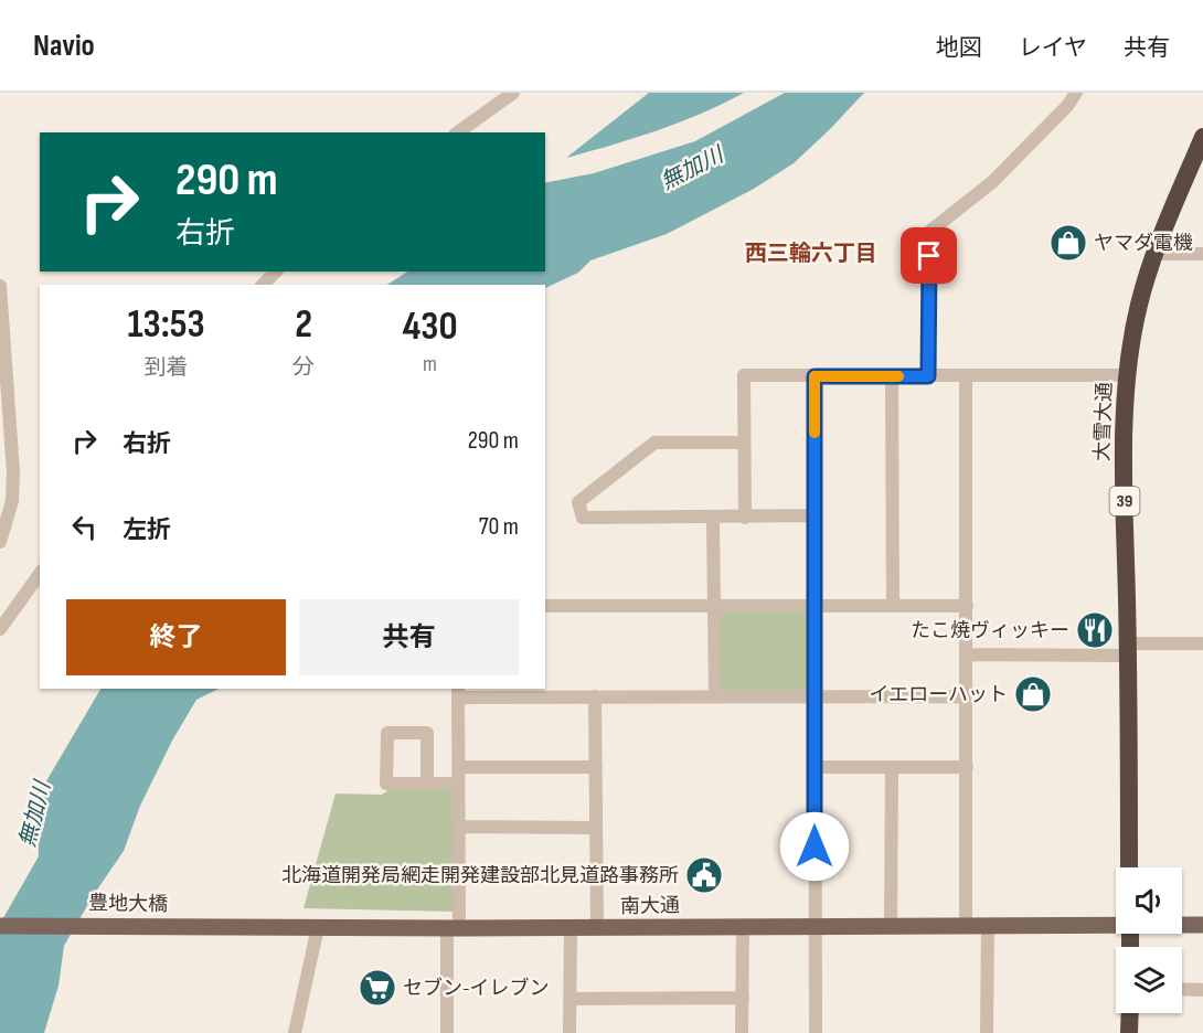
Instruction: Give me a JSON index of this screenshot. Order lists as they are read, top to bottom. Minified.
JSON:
{"streets":{"highway":["大雪大通","39"],"main road":["豊地大橋","南大通"]},"crossings":[["豊地大橋","南大通"]],"districts":["西三輪六丁目"],"water":["無加川"],"places":{"shop":["ヤマダ電機","イエローハット"],"restaurant":["たこ焼ヴィッキー"],"public building":["北海道開発局網走開発建設部北見道路事務所"],"supermarket":["セブン-イレブン"]},"page":{"header":"Navio","nav":["地図","レイヤ","共有"],"turn":["290 m","右折"],"eta":["13:53","到着","2","分","430","m"],"list":[{"name":"右折","value":"290 m"},{"name":"左折","value":"70 m"}],"buttons":["終了","共有"]}}
